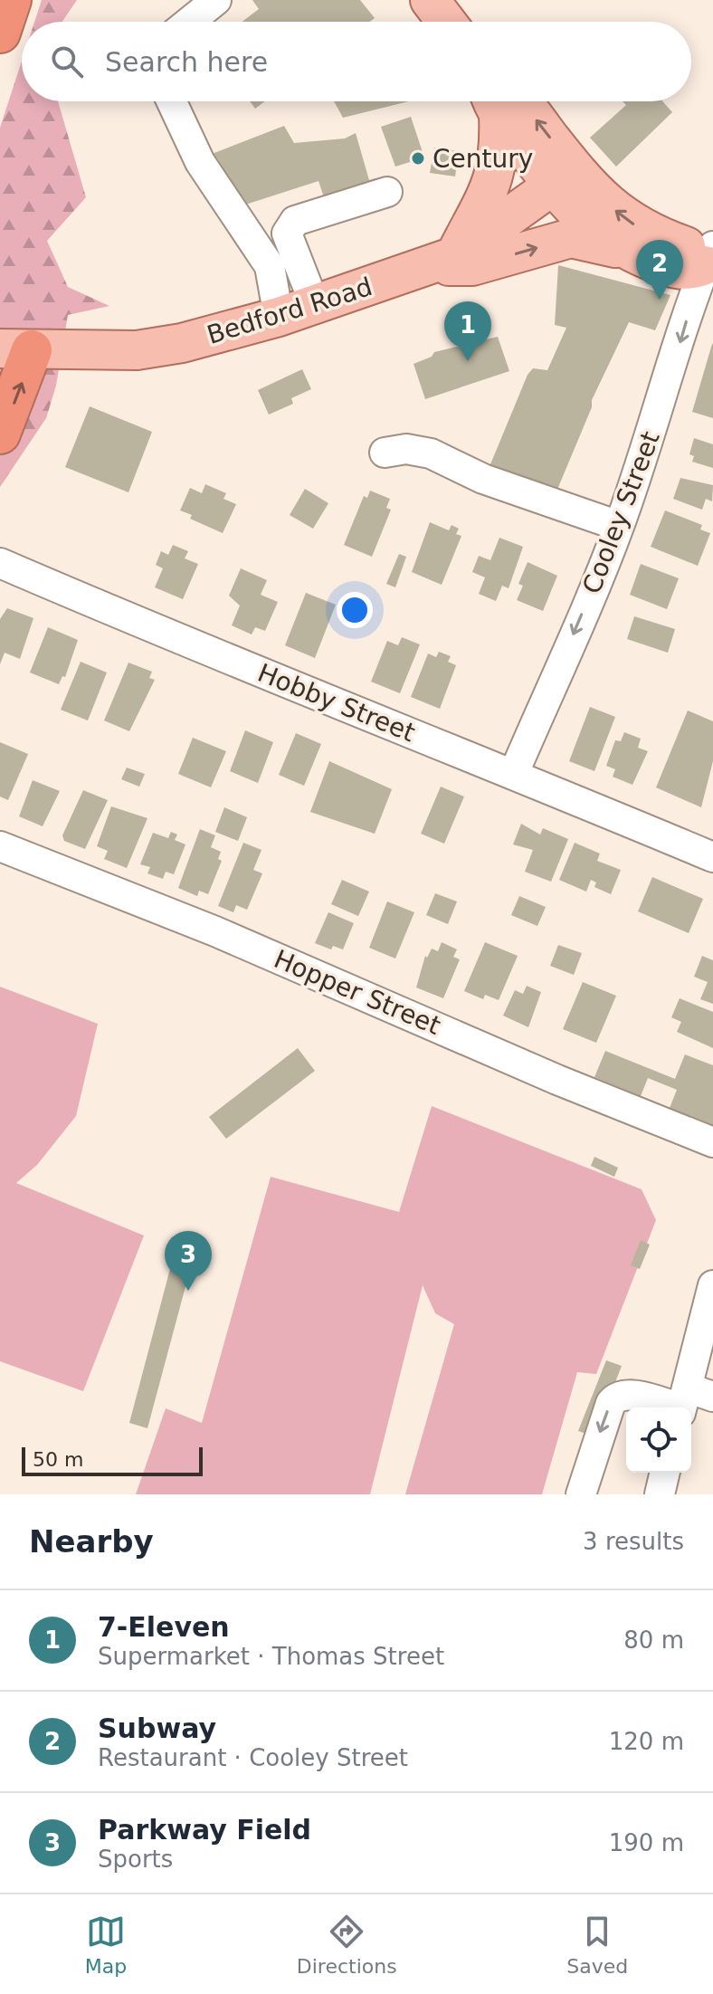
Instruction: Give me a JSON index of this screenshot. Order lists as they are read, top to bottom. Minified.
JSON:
{"streets":{"main road":["Bedford Road"],"street":["Cooley Street","Hobby Street","Hopper Street"]},"crossings":[["Cooley Street","Hobby Street"]],"one_way":["Cooley Street"],"places":["Century"],"scale_bar":"50 m","page":{"search":"Search here","pins":["2","1","3"],"scale":"50 m","heading":["Nearby","3 results"],"list":[{"mark":"1","name":"7-Eleven","note":"Supermarket · Thomas Street","value":"80 m"},{"mark":"2","name":"Subway","note":"Restaurant · Cooley Street","value":"120 m"},{"mark":"3","name":"Parkway Field","note":"Sports","value":"190 m"}],"nav":["Map","Directions","Saved"]}}
